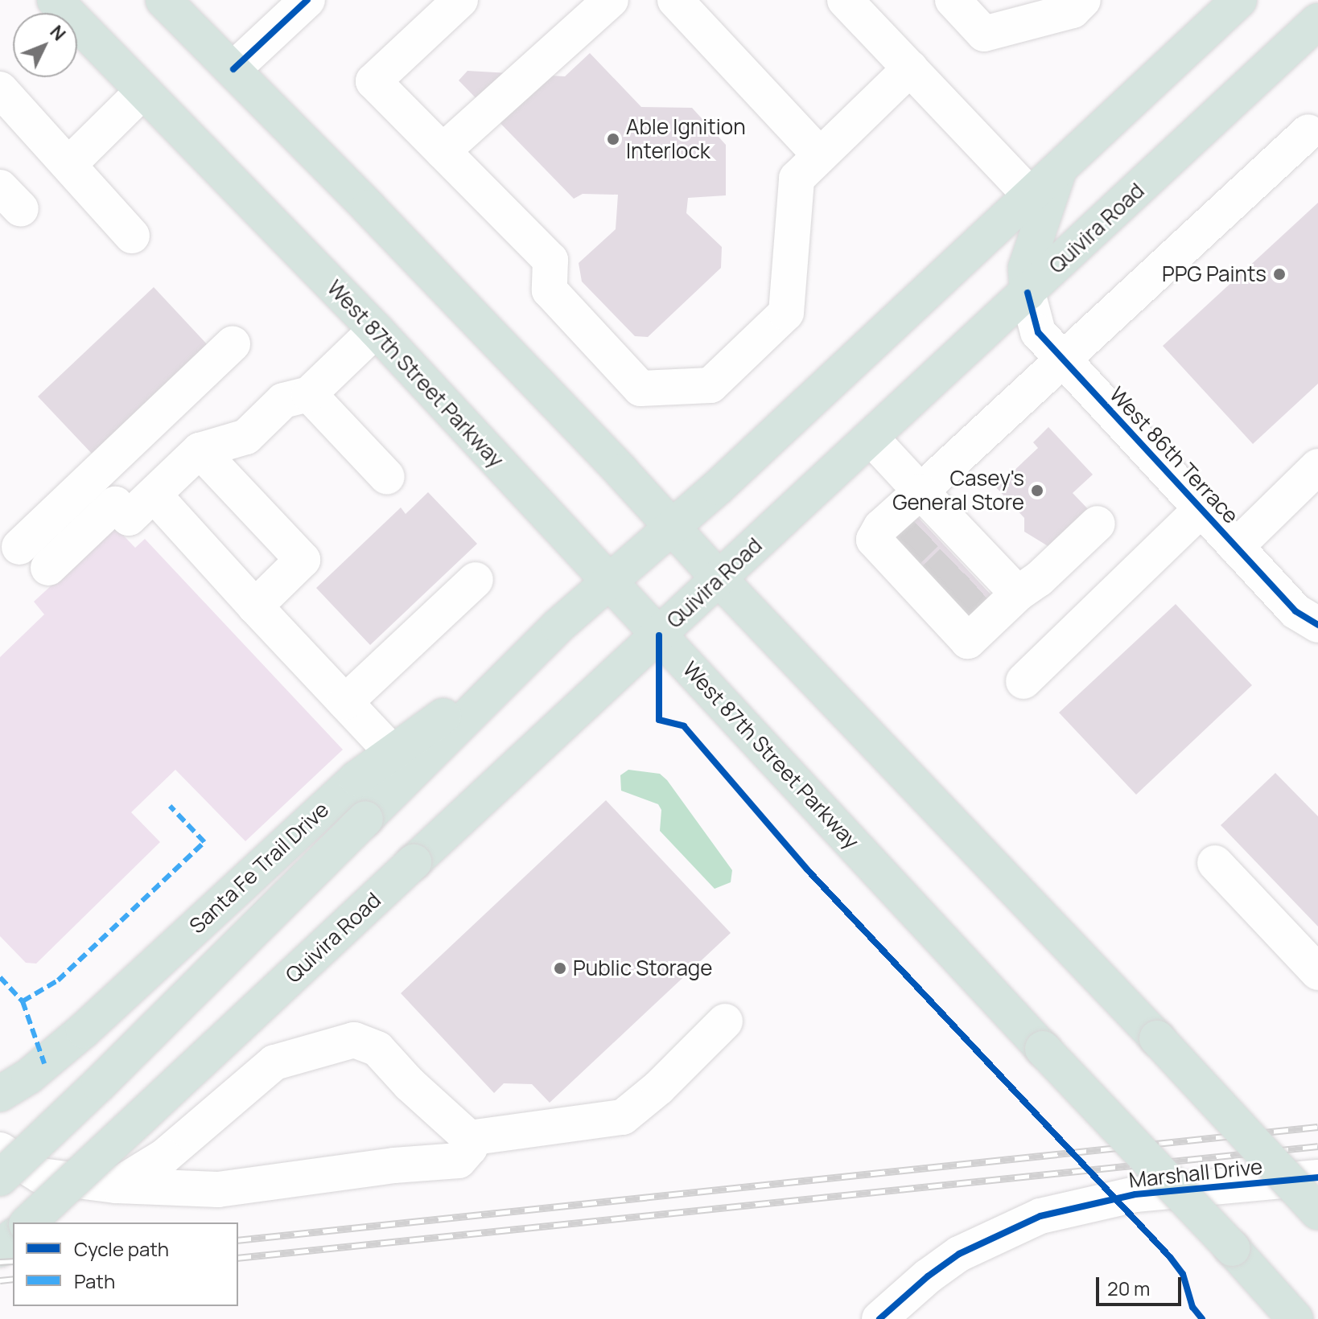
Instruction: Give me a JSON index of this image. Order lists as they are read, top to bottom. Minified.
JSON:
{"streets":{"main road":["Quivira Road","West 87th Street Parkway","Santa Fe Trail Drive"],"street":["West 86th Terrace","Marshall Drive"]},"crossings":[["Quivira Road","West 87th Street Parkway"],["Quivira Road","West 86th Terrace"]],"places":["Able Ignition Interlock","PPG Paints","Casey's General Store","Public Storage"],"legend":["Cycle path","Path"],"scale_bar":"20 m","north":"top right"}
